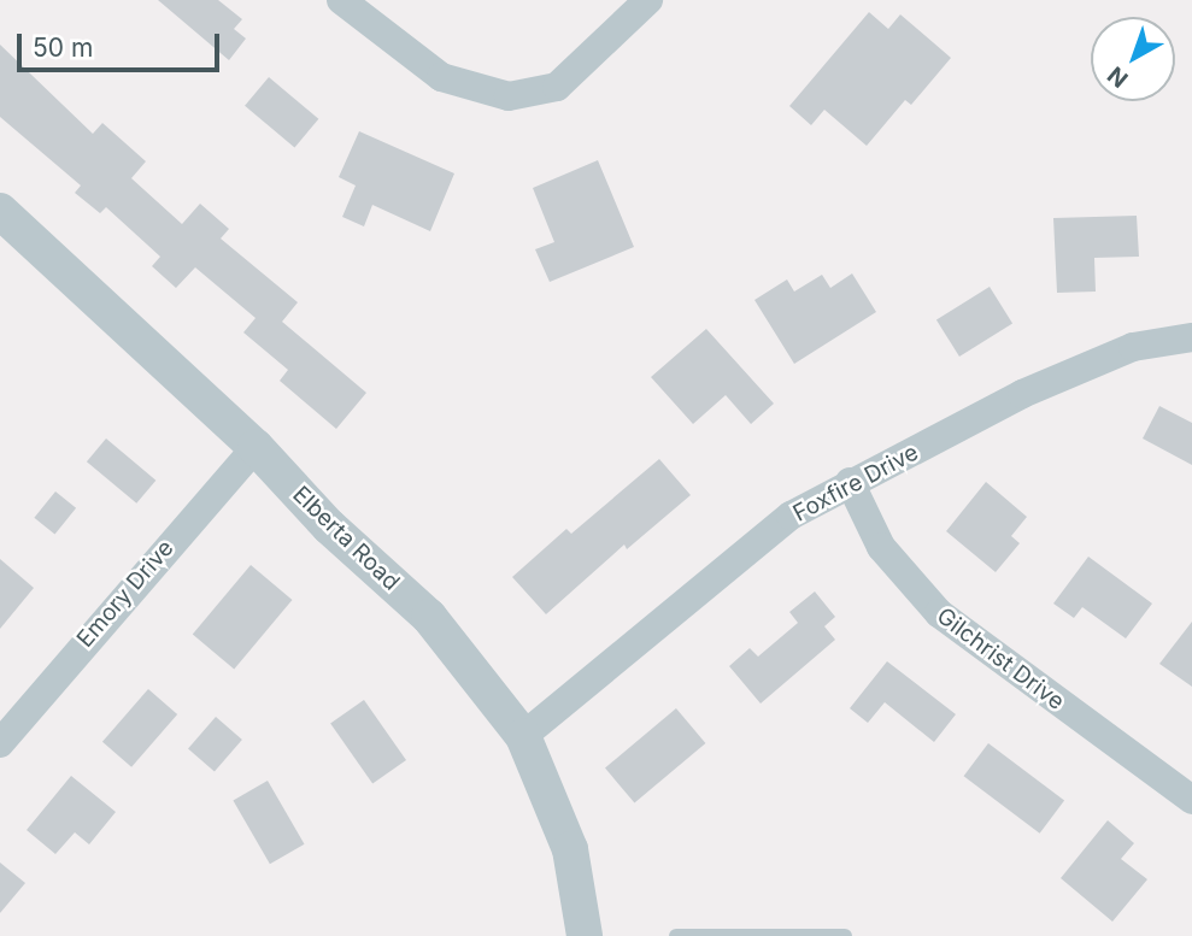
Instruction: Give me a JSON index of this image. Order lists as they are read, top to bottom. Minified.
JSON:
{"streets":{"street":["Foxfire Drive","Elberta Road","Emory Drive","Gilchrist Drive"]},"crossings":[["Foxfire Drive","Elberta Road"],["Foxfire Drive","Gilchrist Drive"],["Elberta Road","Emory Drive"]],"scale_bar":"50 m","north":"bottom left"}
